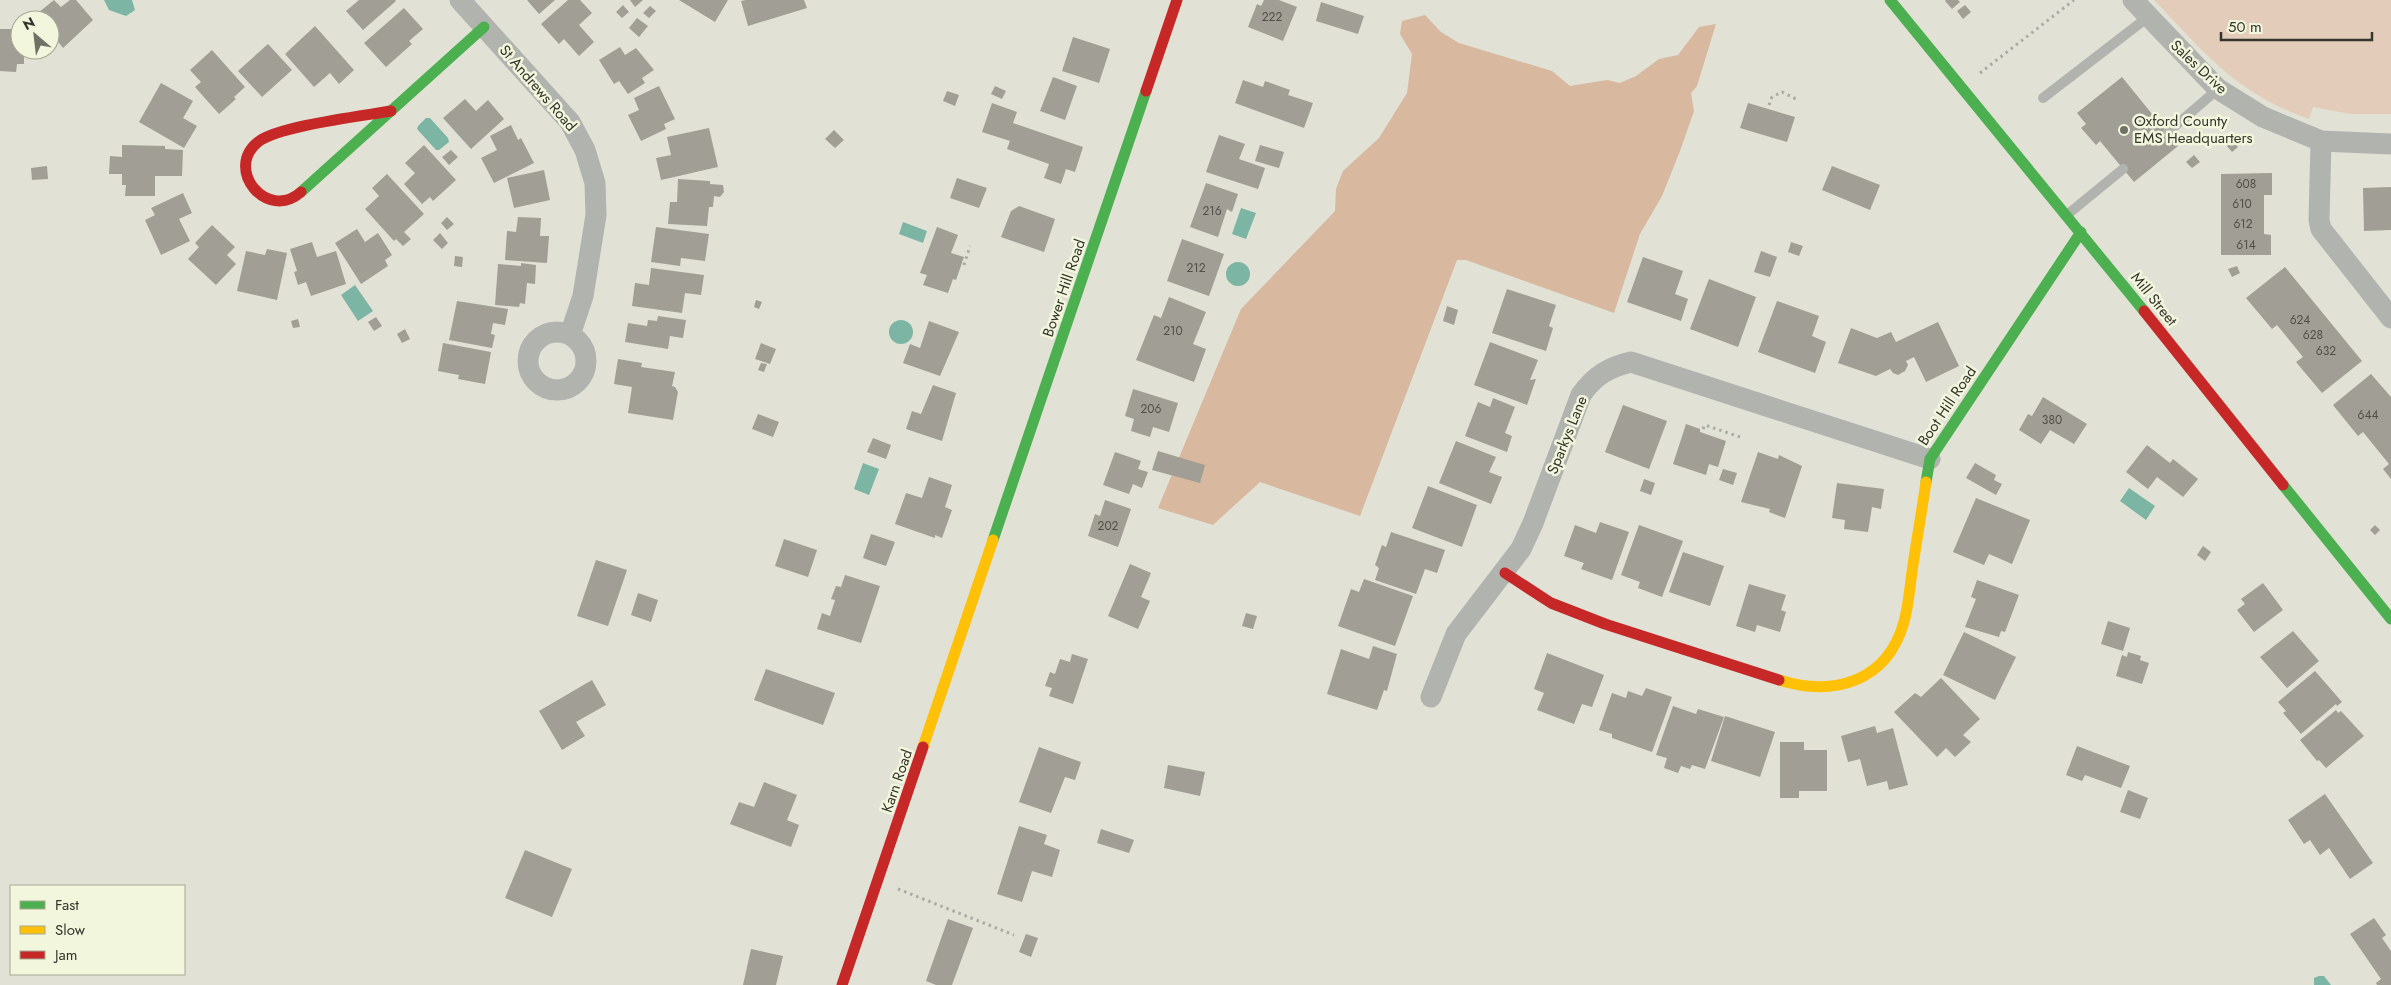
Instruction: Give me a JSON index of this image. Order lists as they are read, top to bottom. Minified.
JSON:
{"streets":{"street":["Sales Drive","St Andrews Road","Bower Hill Road","Mill Street","Boot Hill Road","Sparkys Lane","Karn Road"]},"crossings":[["Bower Hill Road","Karn Road"],["Mill Street","Boot Hill Road"],["Boot Hill Road","Sparkys Lane"]],"places":["Oxford County EMS Headquarters"],"house_numbers":["222","608","610","216","612","614","212","624","210","628","632","206","644","380","202"],"legend":["Fast","Slow","Jam"],"scale_bar":"50 m","north":"top left"}
